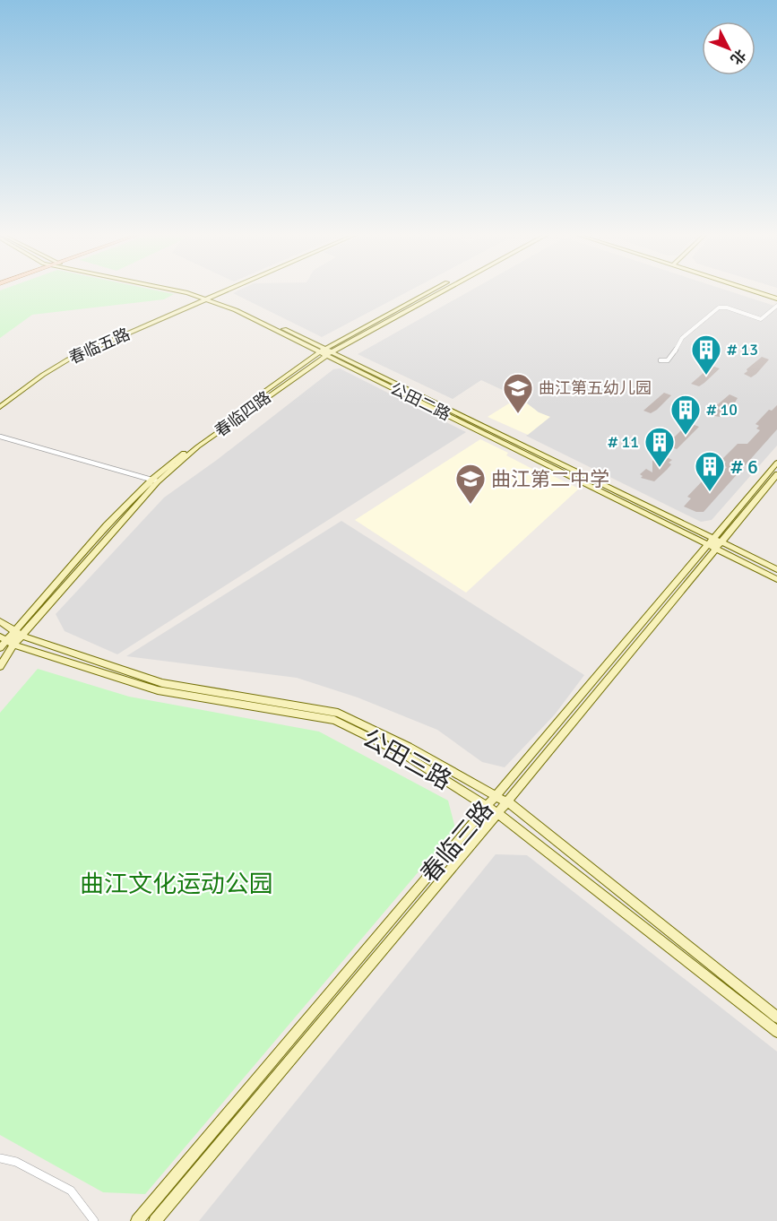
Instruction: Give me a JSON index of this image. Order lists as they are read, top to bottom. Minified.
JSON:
{"streets":{"main road":["公田二路","春临四路"],"street":["春临五路","公田三路","春临三路"]},"crossings":[["春临五路","公田二路"],["公田二路","春临四路"],["公田二路","春临三路"],["春临四路","公田三路"],["公田三路","春临三路"]],"parks":["曲江文化运动公园"],"places":{"building":["# 13","# 10","# 11","# 6"],"school or university":["曲江第五幼儿园","曲江第二中学"]},"north":"bottom right"}
